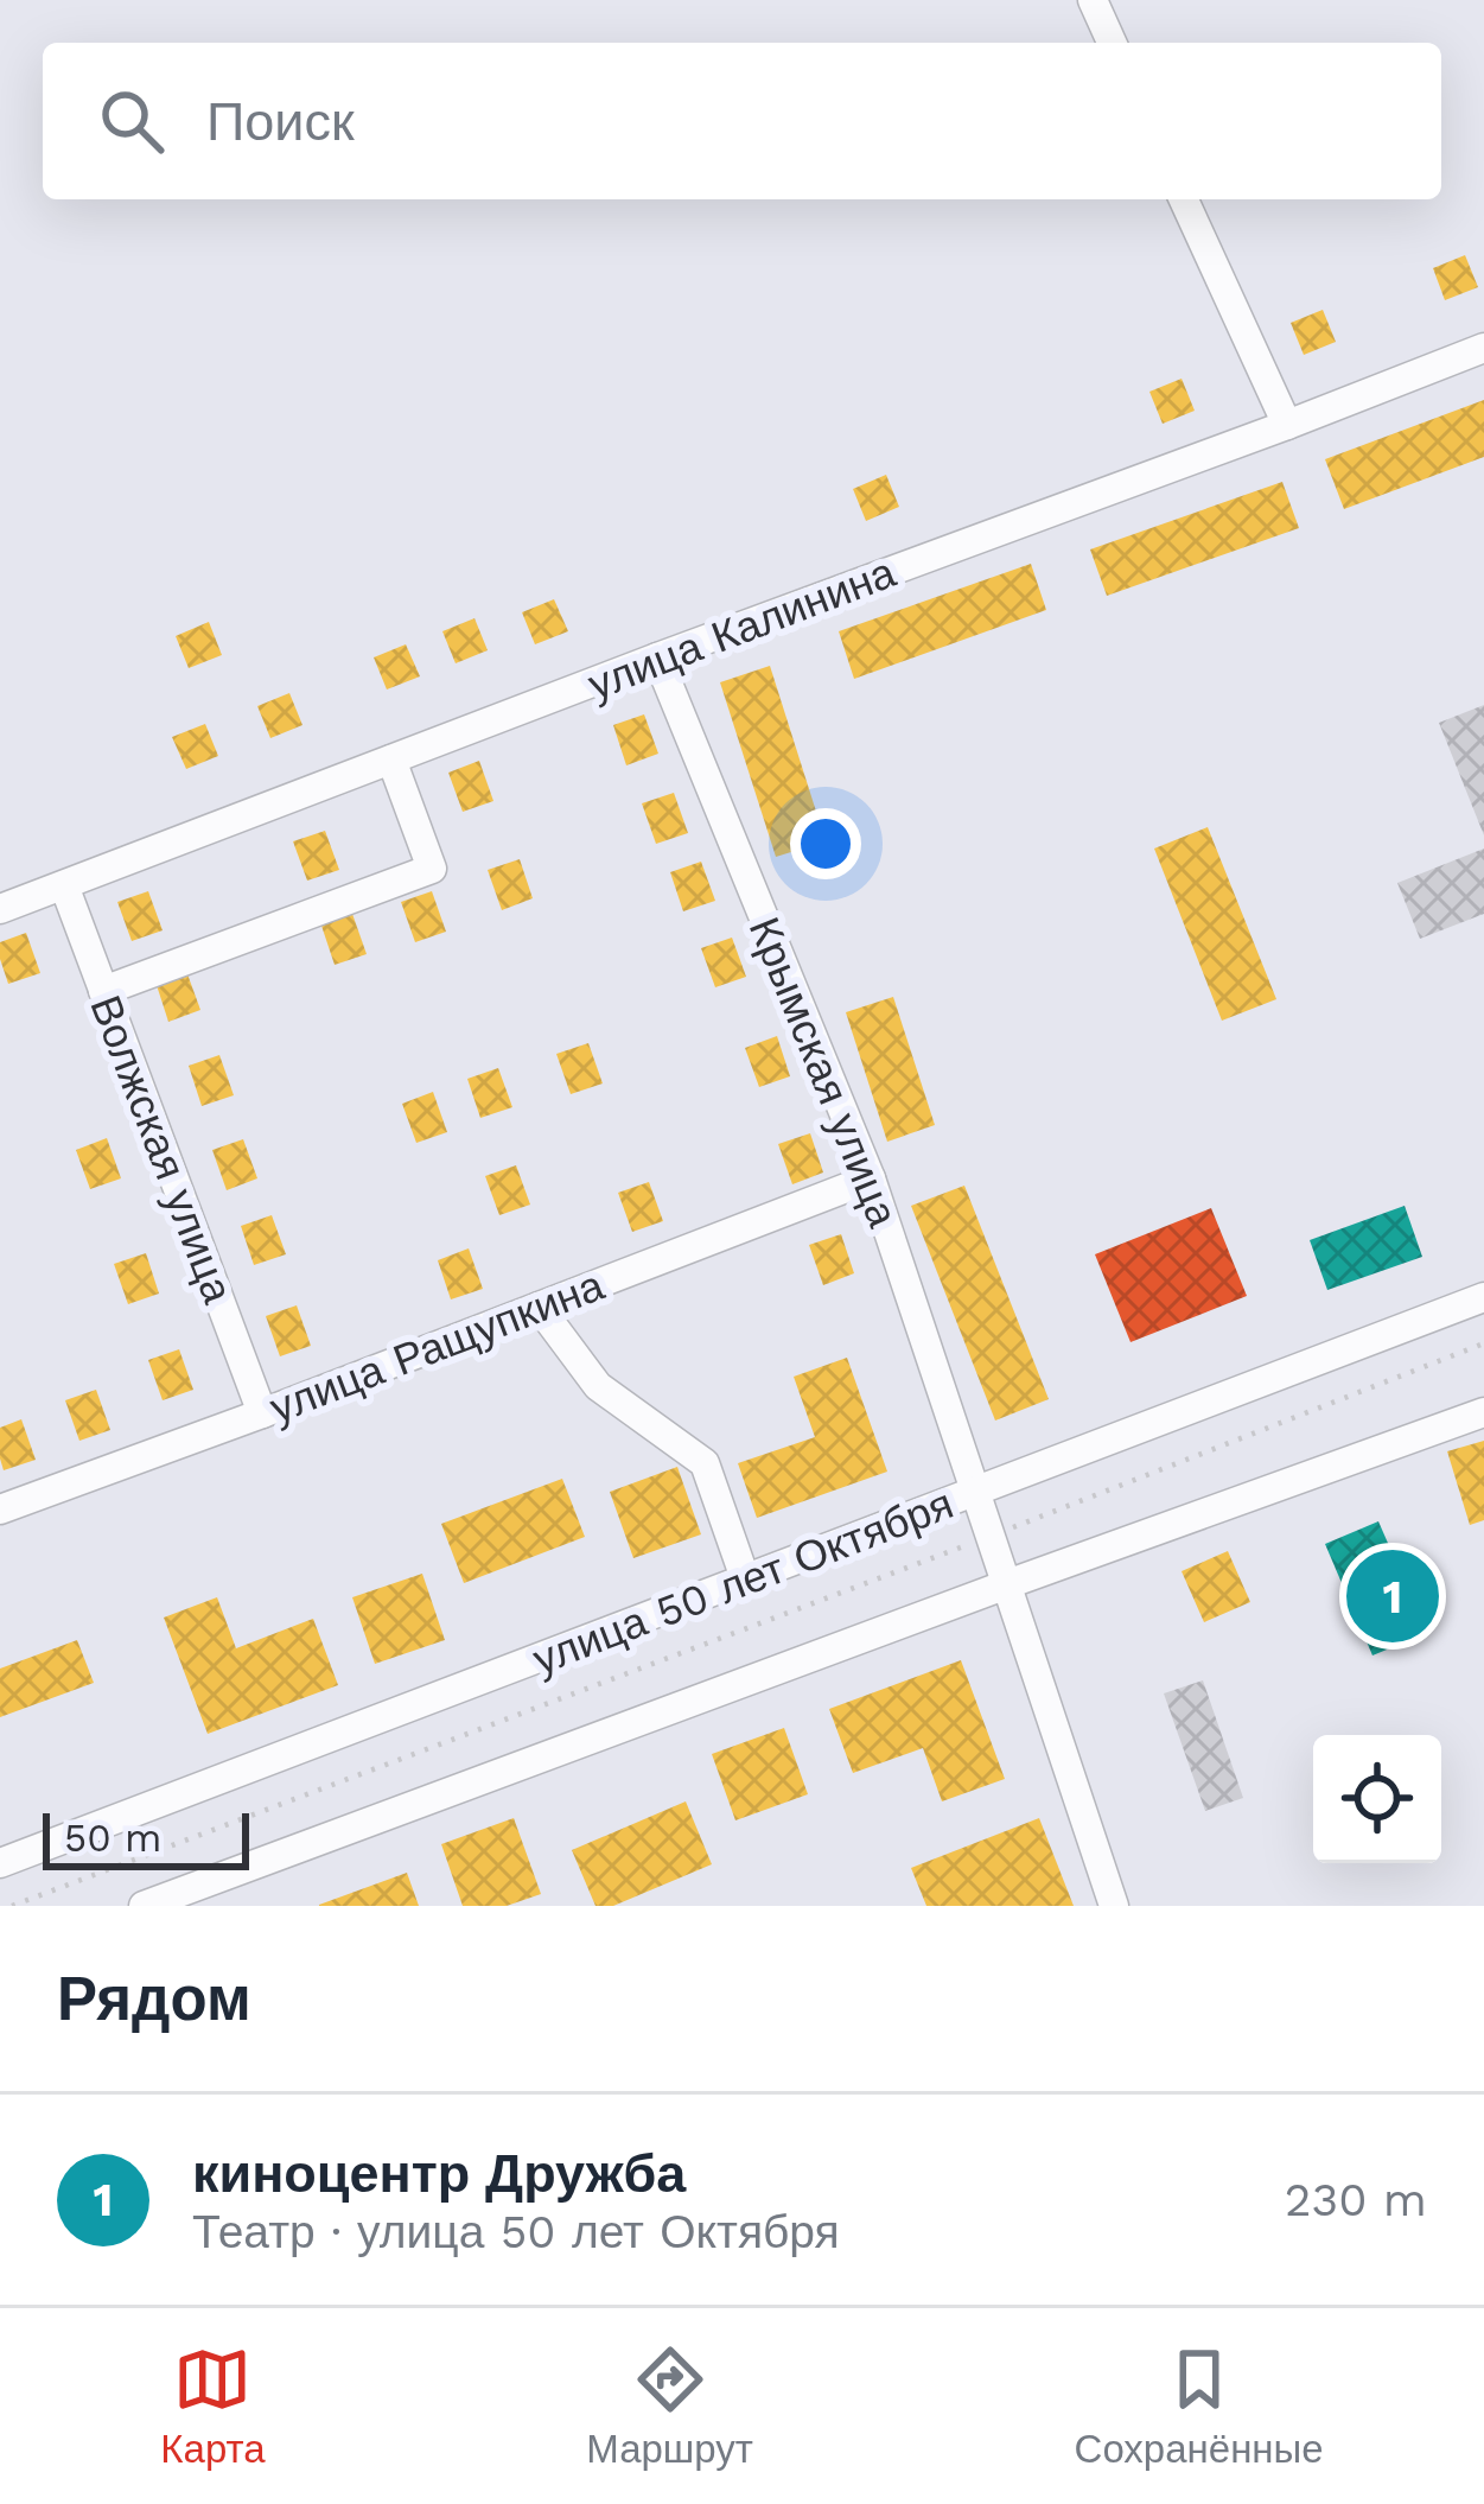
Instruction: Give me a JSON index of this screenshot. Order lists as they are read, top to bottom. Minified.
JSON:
{"streets":{"street":["улица Калинина","Крымская улица","Волжская улица","улица Ращупкина","улица 50 лет Октября"]},"crossings":[["улица Калинина","Крымская улица"],["улица Калинина","Волжская улица"],["Крымская улица","улица Ращупкина"],["Крымская улица","улица 50 лет Октября"],["Волжская улица","улица Ращупкина"]],"scale_bar":"50 m","page":{"search":"Поиск","pins":"1","scale":"50 m","heading":"Рядом","list":[{"mark":"1","name":"киноцентр Дружба","note":"Театр · улица 50 лет Октября","value":"230 m"}],"nav":["Карта","Маршрут","Сохранённые"]}}
